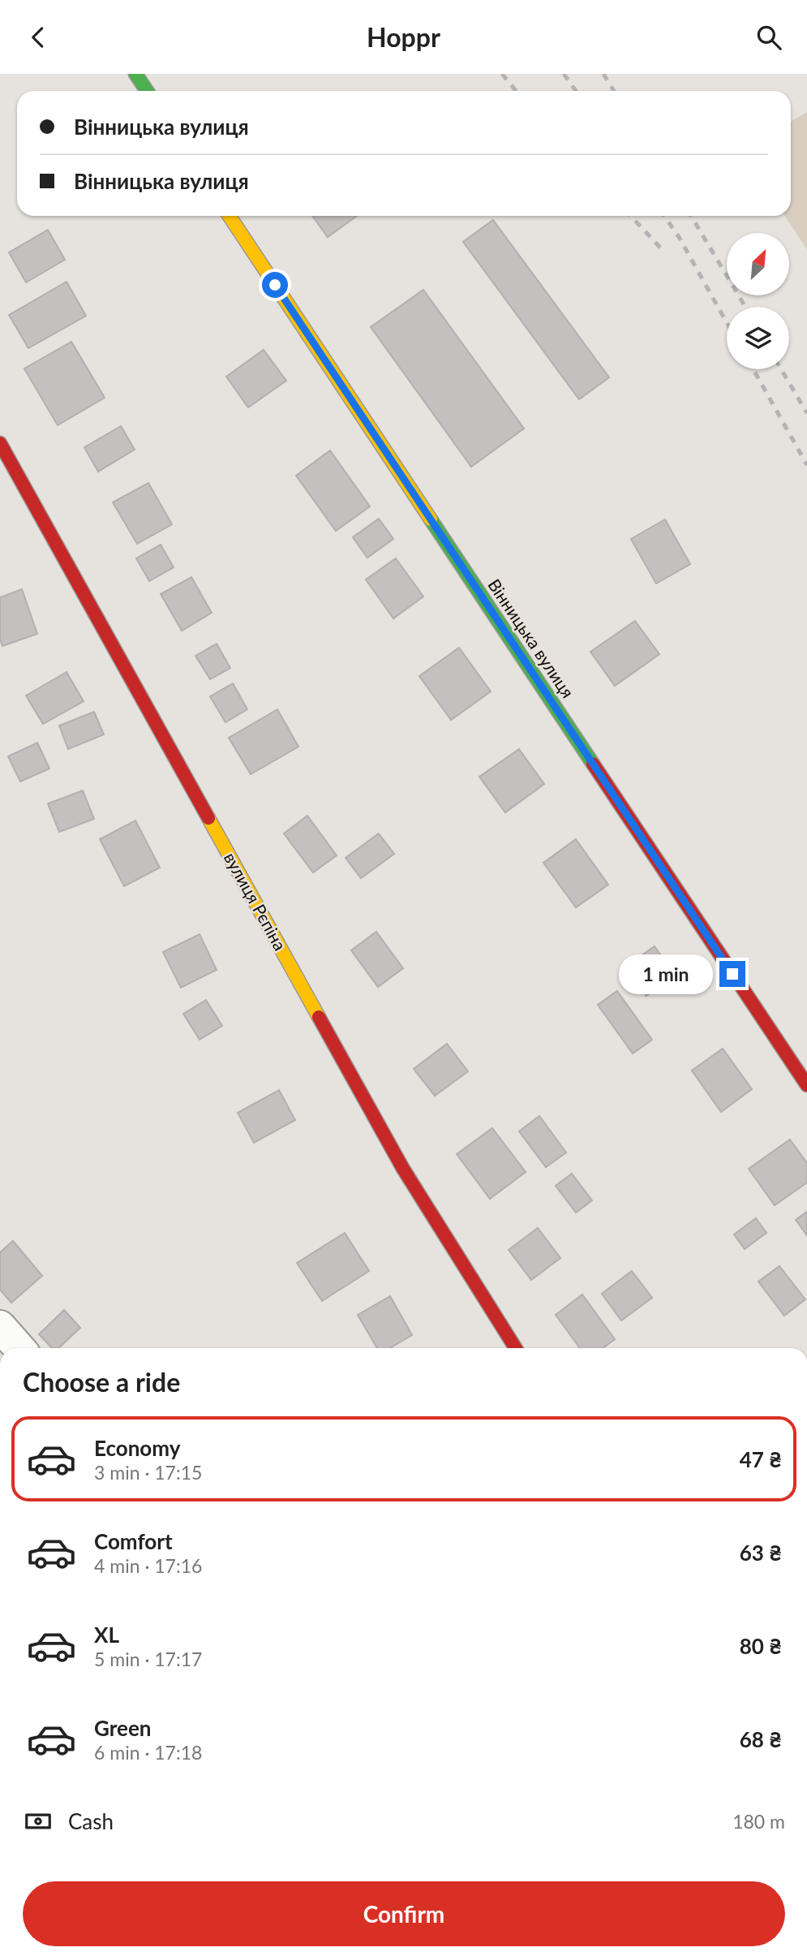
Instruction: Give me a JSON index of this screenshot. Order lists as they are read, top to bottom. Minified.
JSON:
{"streets":{"street":["Вінницька вулиця","вулиця Рєпіна"]},"north":"top right","page":{"header":"Hoppr","banner":["Вінницька вулиця","Вінницька вулиця"],"bubble":"1 min","heading":"Choose a ride","list":[{"name":"Economy","note":"3 min · 17:15","value":"47 ₴"},{"name":"Comfort","note":"4 min · 17:16","value":"63 ₴"},{"name":"XL","note":"5 min · 17:17","value":"80 ₴"},{"name":"Green","note":"6 min · 17:18","value":"68 ₴"}],"pay":["Cash","180 m"],"buttons":"Confirm"}}
